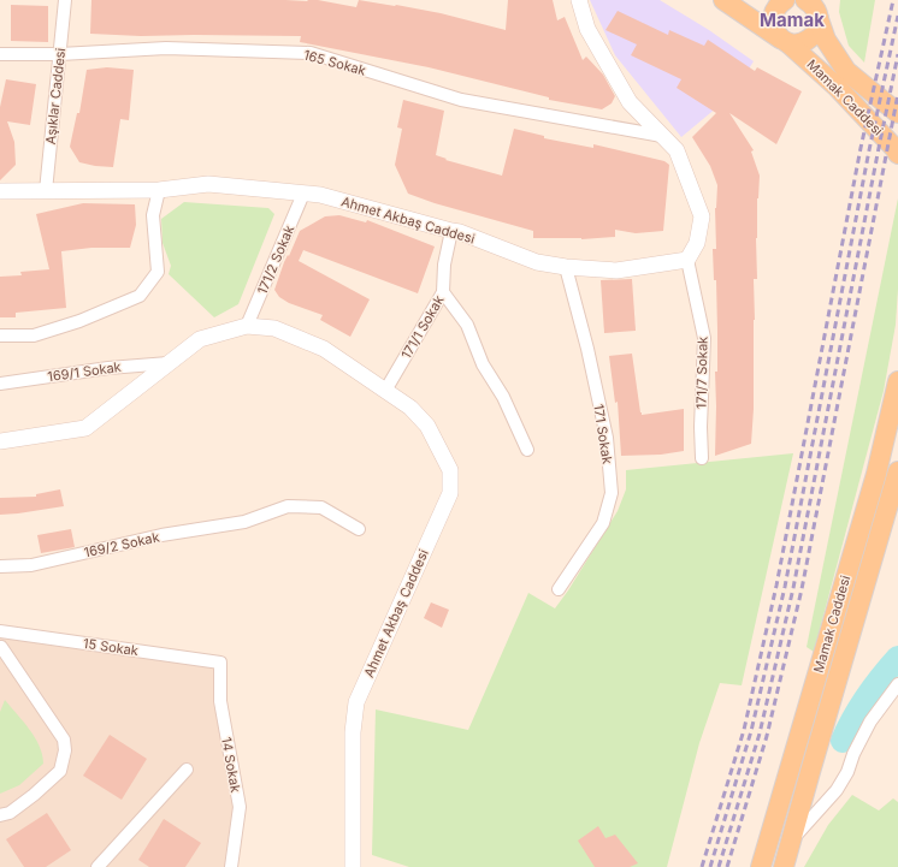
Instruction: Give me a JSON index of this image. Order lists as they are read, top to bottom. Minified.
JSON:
{"streets":{"main road":["Mamak Caddesi"],"street":["165 Sokak","Aşıklar Caddesi","Ahmet Akbaş Caddesi","171/2 Sokak","171/1 Sokak","169/1 Sokak","171/7 Sokak","171 Sokak","169/2 Sokak","15 Sokak","14 Sokak"]},"crossings":[["165 Sokak","Aşıklar Caddesi"],["Aşıklar Caddesi","Ahmet Akbaş Caddesi"],["Ahmet Akbaş Caddesi","171/2 Sokak"],["Ahmet Akbaş Caddesi","171/1 Sokak"],["Ahmet Akbaş Caddesi","169/1 Sokak"],["Ahmet Akbaş Caddesi","171/7 Sokak"],["Ahmet Akbaş Caddesi","171 Sokak"],["15 Sokak","14 Sokak"]],"districts":["Mamak"]}
